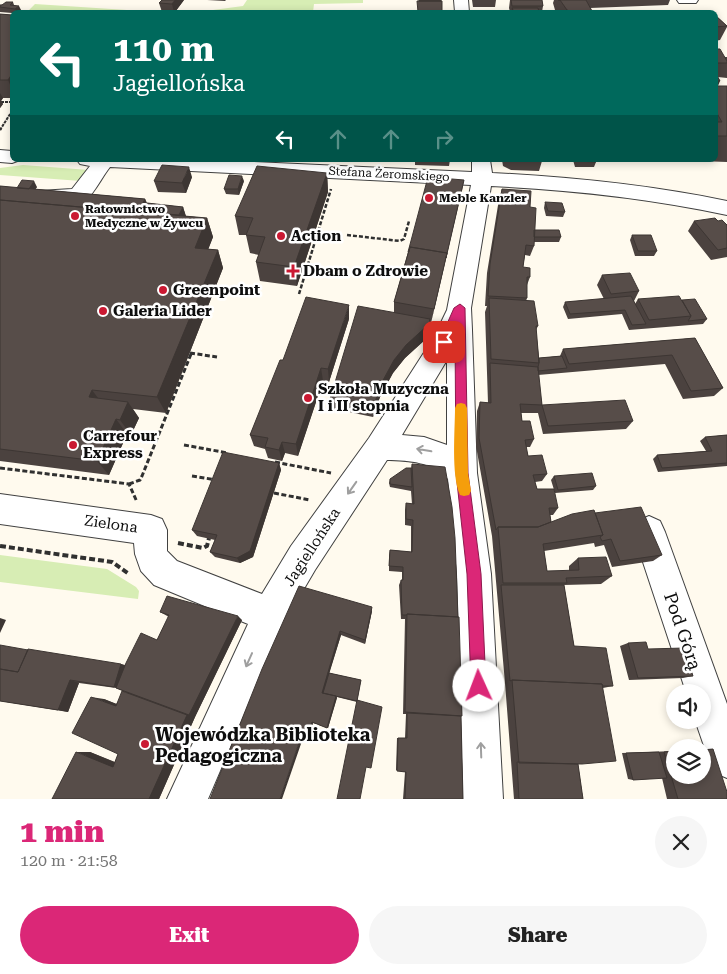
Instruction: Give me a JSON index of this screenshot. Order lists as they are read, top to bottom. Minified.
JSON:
{"streets":{"street":["Stefana Żeromskiego","Zielona","Jagiellońska","Pod Górą"]},"crossings":[["Zielona","Jagiellońska"]],"one_way":["Jagiellońska"],"places":{"other":["Meble Kanzler","Ratownictwo Medyczne w Żywcu","Action","Greenpoint","Galeria Lider","Szkoła Muzyczna I i II stopnia","Carrefour Express","Wojewódzka Biblioteka Pedagogiczna"],"health":["Dbam o Zdrowie"]},"page":{"turn":["110 m","Jagiellońska"],"heading":["1 min","120 m · 21:58"],"buttons":["Exit","Share"]}}
